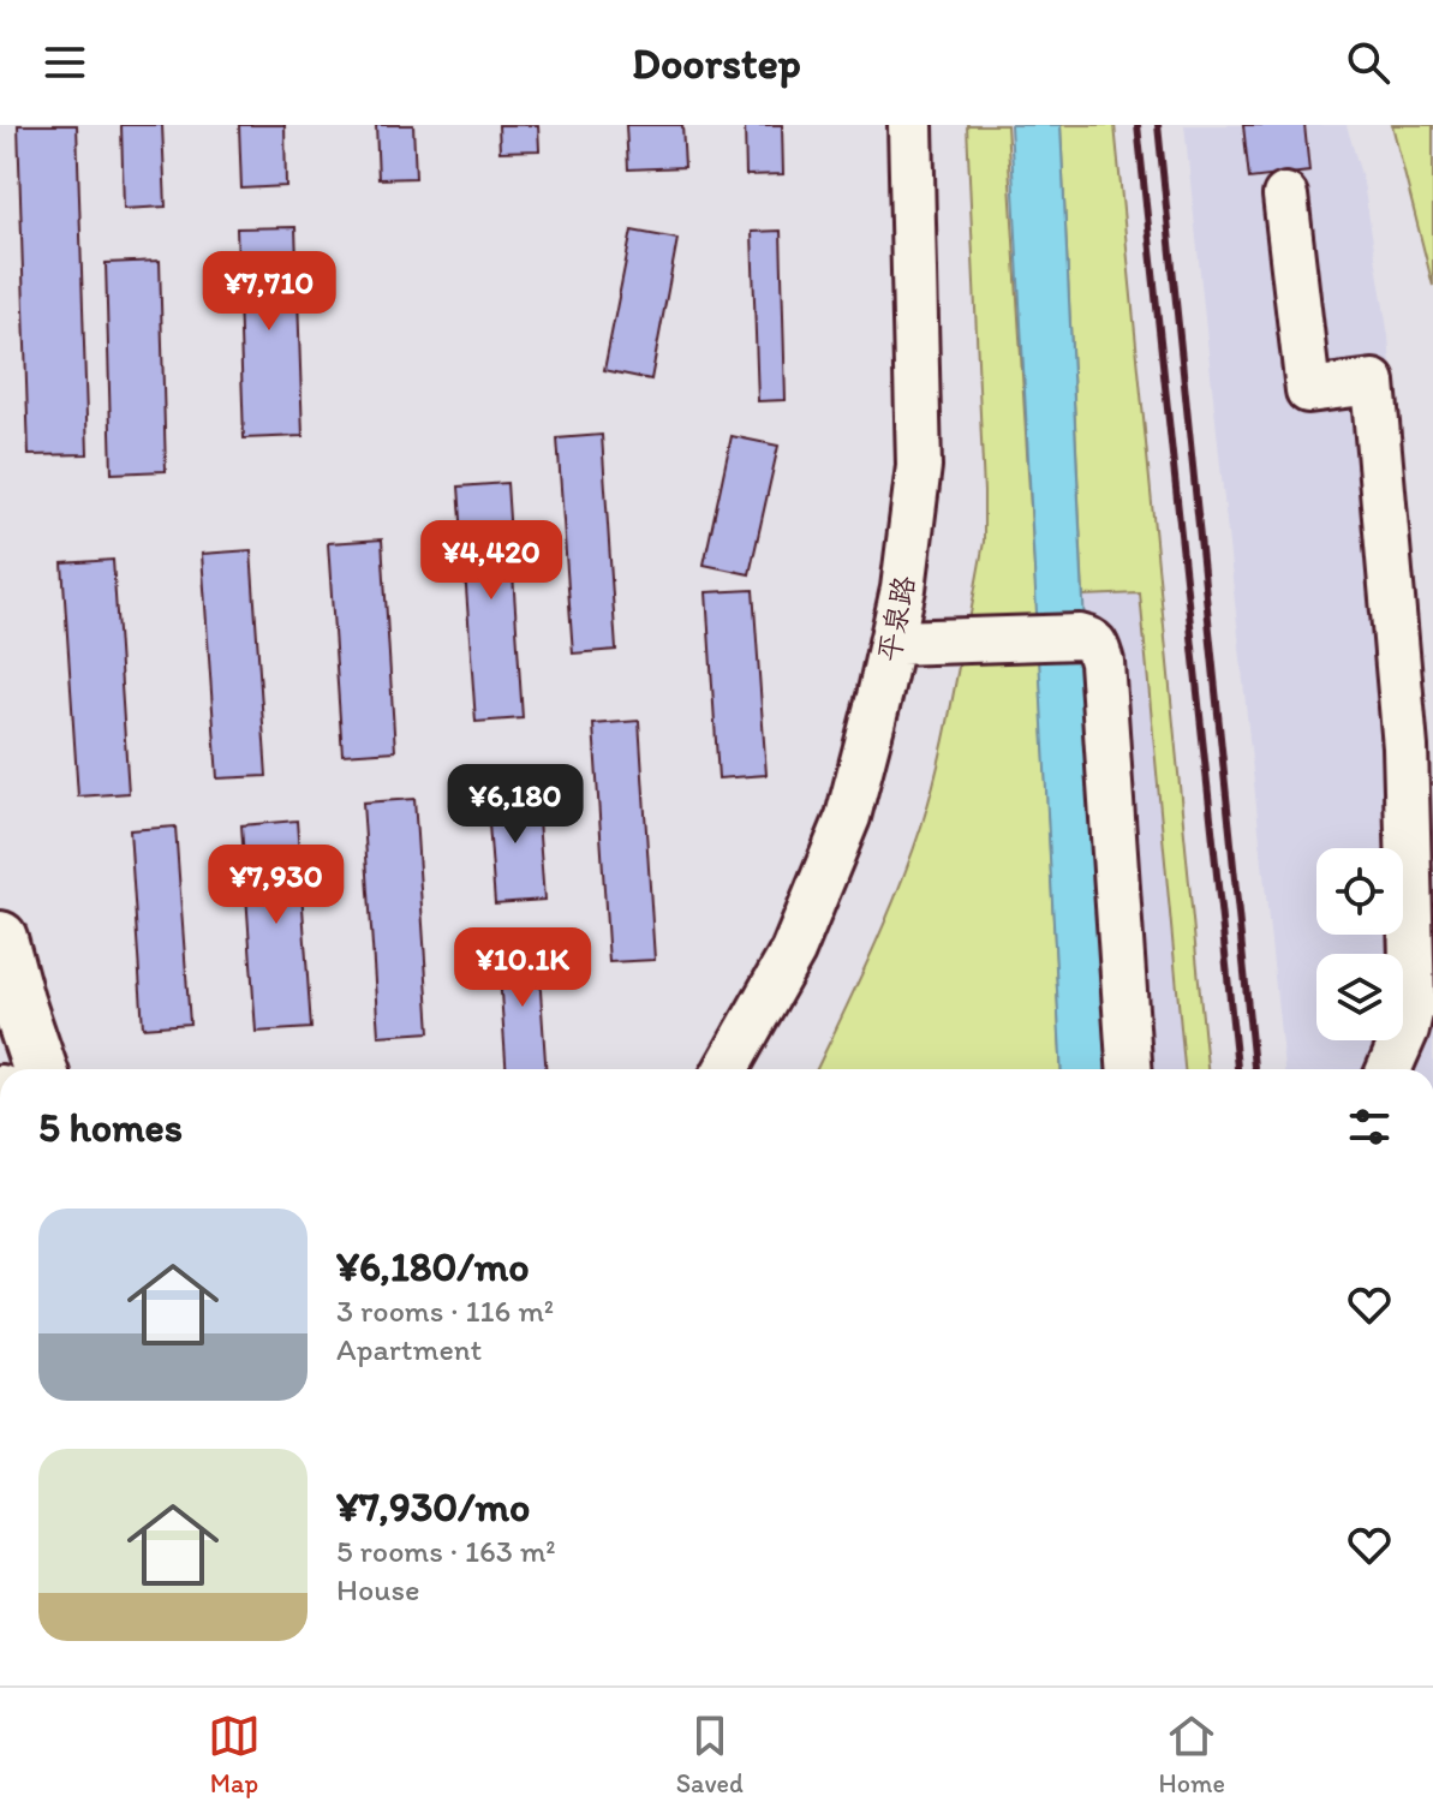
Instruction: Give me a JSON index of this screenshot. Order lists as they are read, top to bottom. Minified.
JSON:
{"streets":{"street":["平泉路"]},"page":{"header":"Doorstep","price":["¥7,710","¥4,420","¥6,180","¥7,930","¥10.1K"],"heading":"5 homes","list":[{"name":"¥6,180/mo","note":"3 rooms · 116 m² · Apartment"},{"name":"¥7,930/mo","note":"5 rooms · 163 m² · House"}],"tabs":["Map","Saved","Home"]}}
